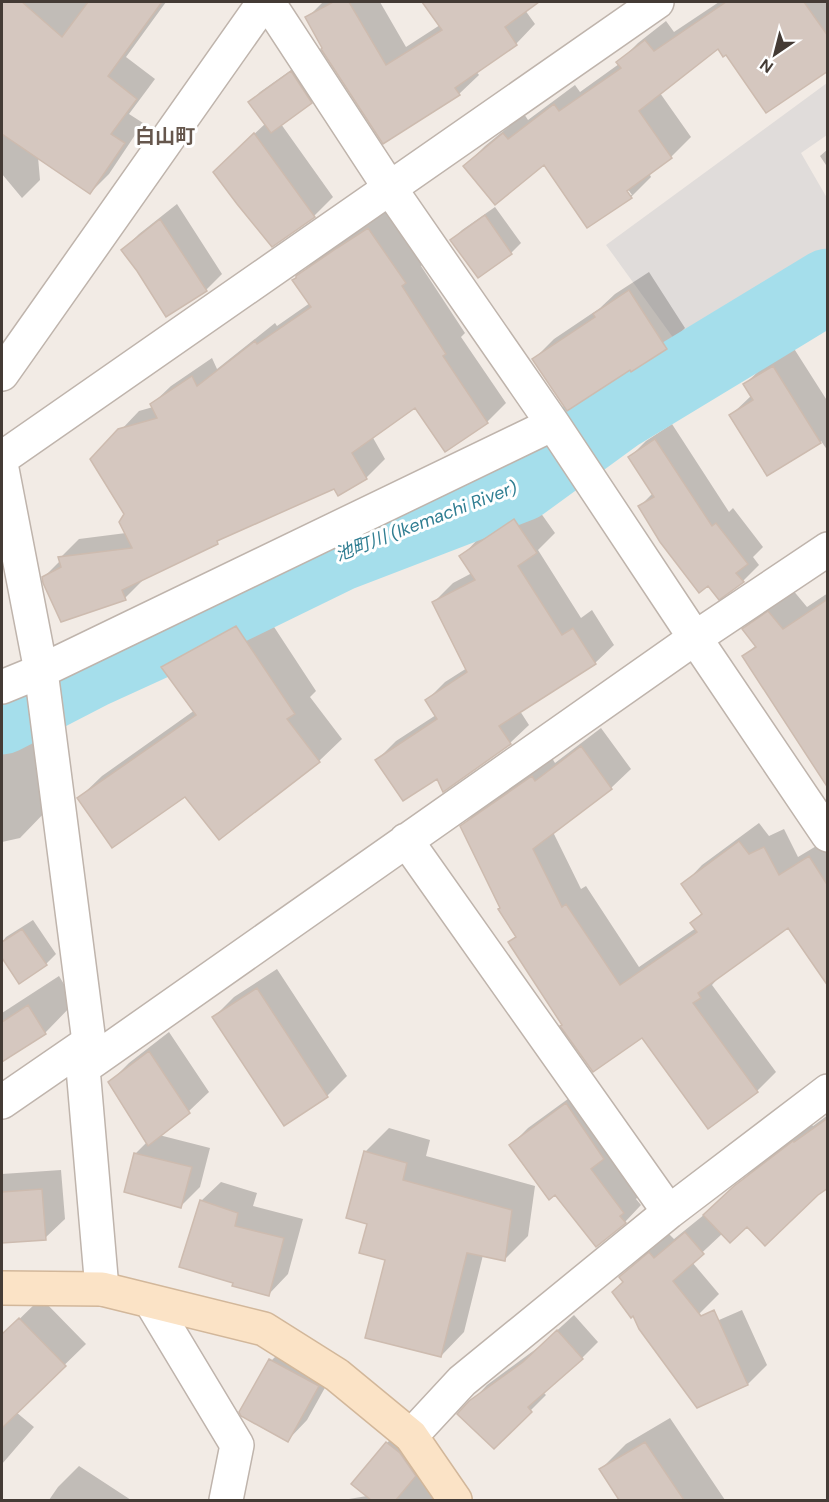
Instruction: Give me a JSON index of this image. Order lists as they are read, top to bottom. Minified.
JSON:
{"districts":["白山町"],"water":["池町川 (Ikemachi River)"],"north":"bottom left"}
